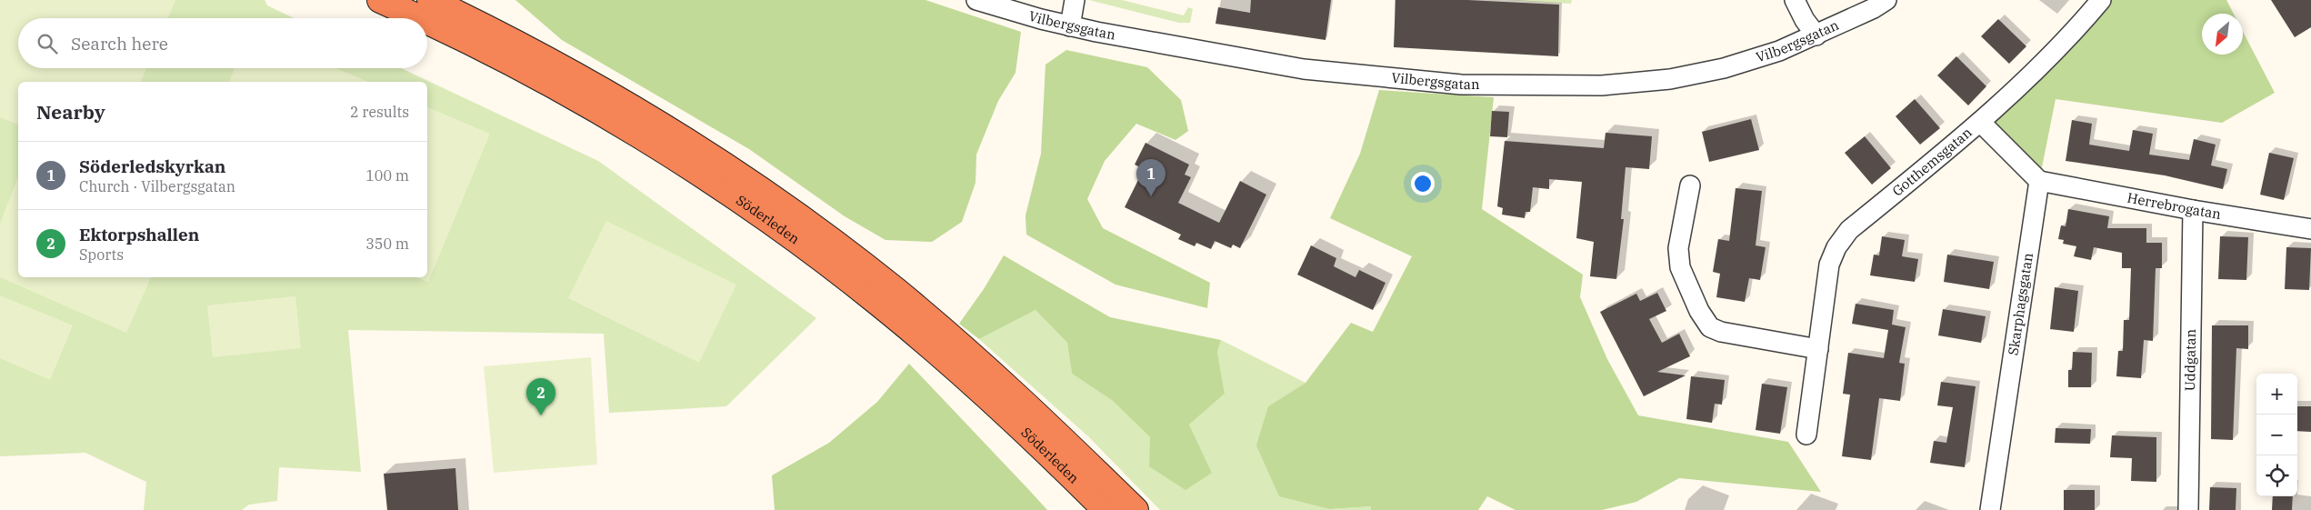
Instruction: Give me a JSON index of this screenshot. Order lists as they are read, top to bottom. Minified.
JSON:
{"streets":{"highway":["Söderleden"],"street":["Vilbergsgatan","Gotthemsgatan","Herrebrogatan","Skarphagsgatan","Uddgatan"]},"crossings":[["Herrebrogatan","Skarphagsgatan"],["Herrebrogatan","Uddgatan"]],"north":"bottom left","page":{"search":"Search here","heading":["Nearby","2 results"],"list":[{"mark":"1","name":"Söderledskyrkan","note":"Church · Vilbergsgatan","value":"100 m"},{"mark":"2","name":"Ektorpshallen","note":"Sports","value":"350 m"}],"pins":["1","2"],"map_buttons":["+","−"]}}
